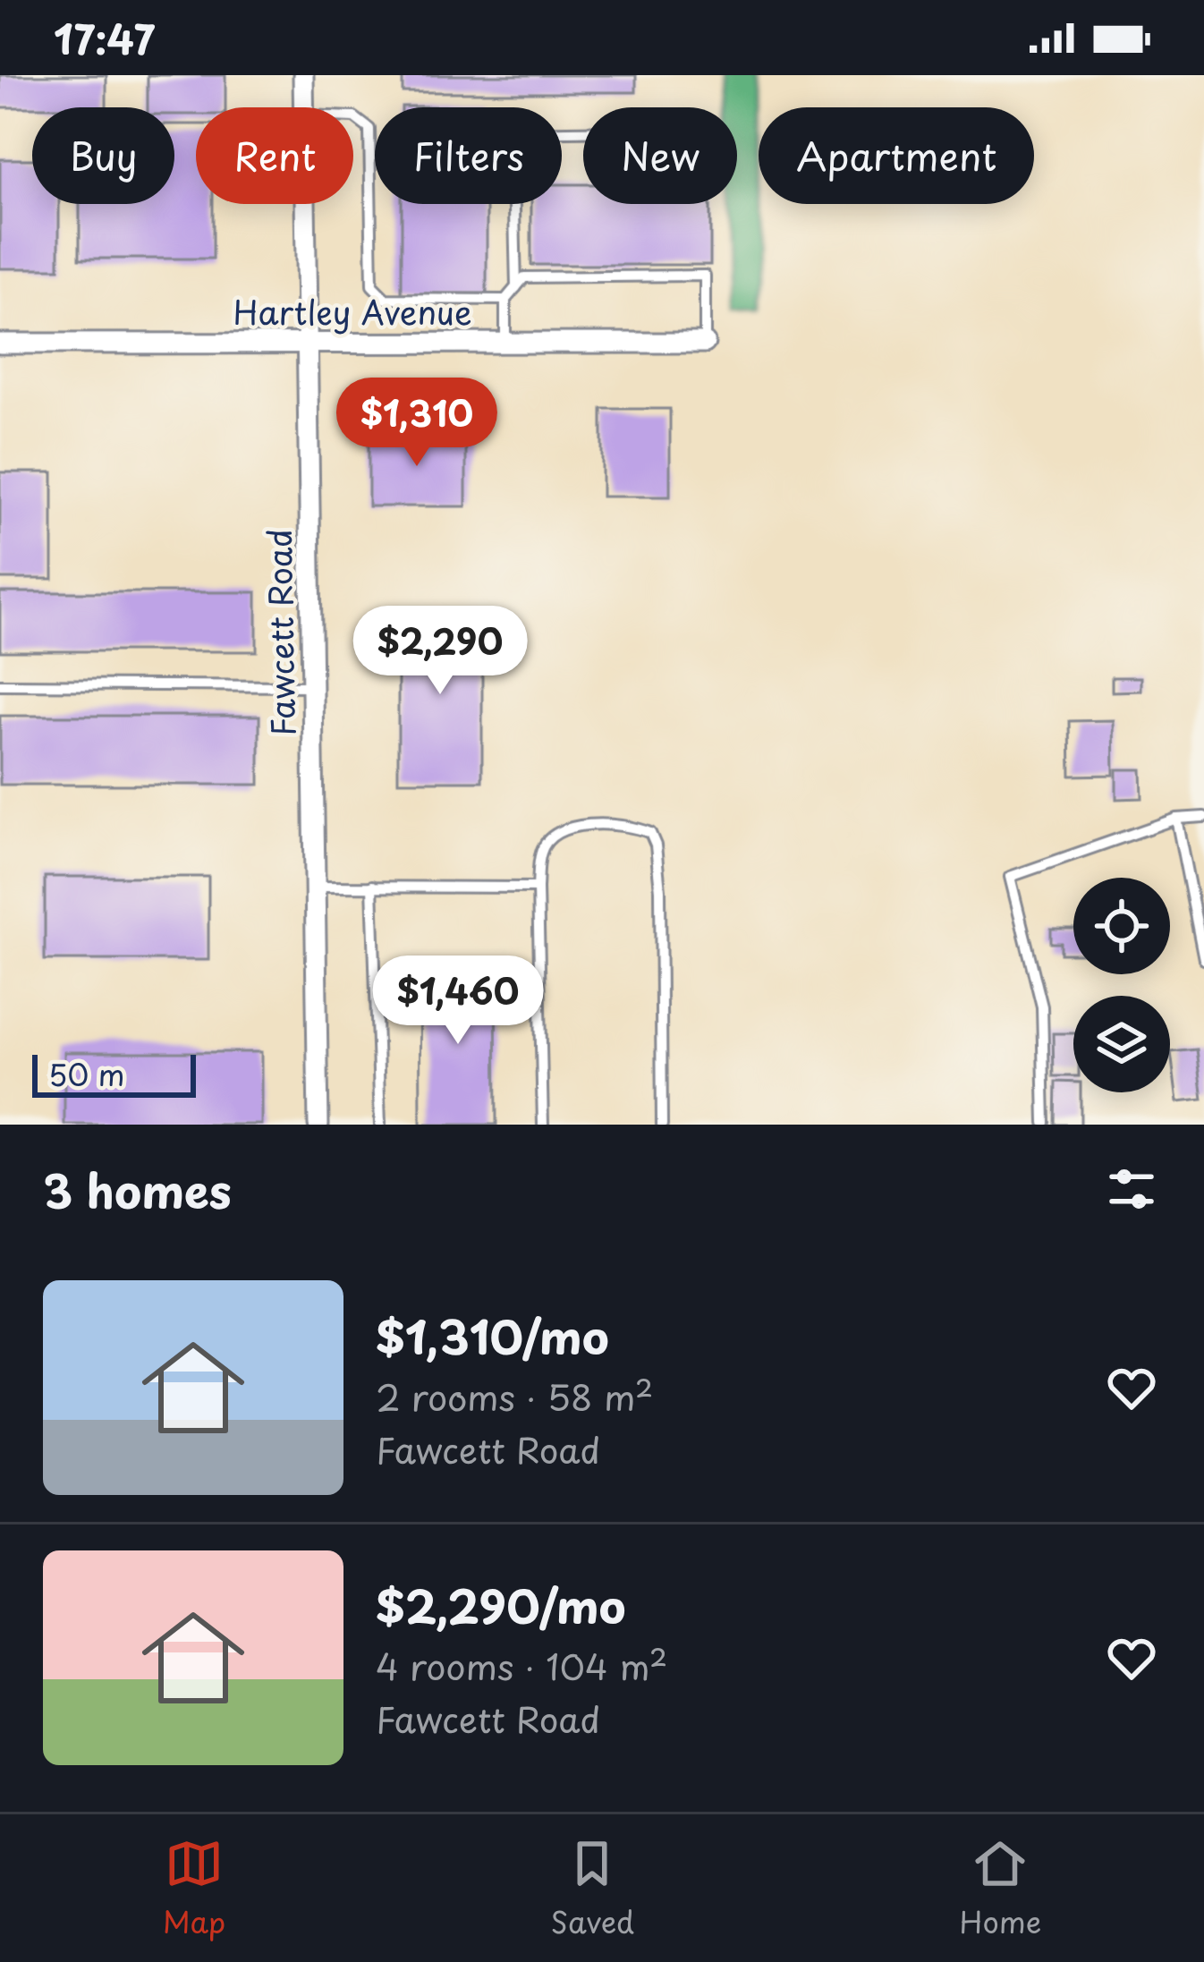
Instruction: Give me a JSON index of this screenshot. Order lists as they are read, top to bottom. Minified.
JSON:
{"streets":{"street":["Hartley Avenue","Fawcett Road"]},"crossings":[["Hartley Avenue","Fawcett Road"]],"scale_bar":"50 m","page":{"status":"17:47","chip":["Buy","Rent","Filters","New","Apartment"],"price":["$1,310","$2,290","$1,460"],"scale":"50 m","heading":"3 homes","list":[{"name":"$1,310/mo","note":"2 rooms · 58 m² · Fawcett Road"},{"name":"$2,290/mo","note":"4 rooms · 104 m² · Fawcett Road"}],"tabs":["Map","Saved","Home"]}}
